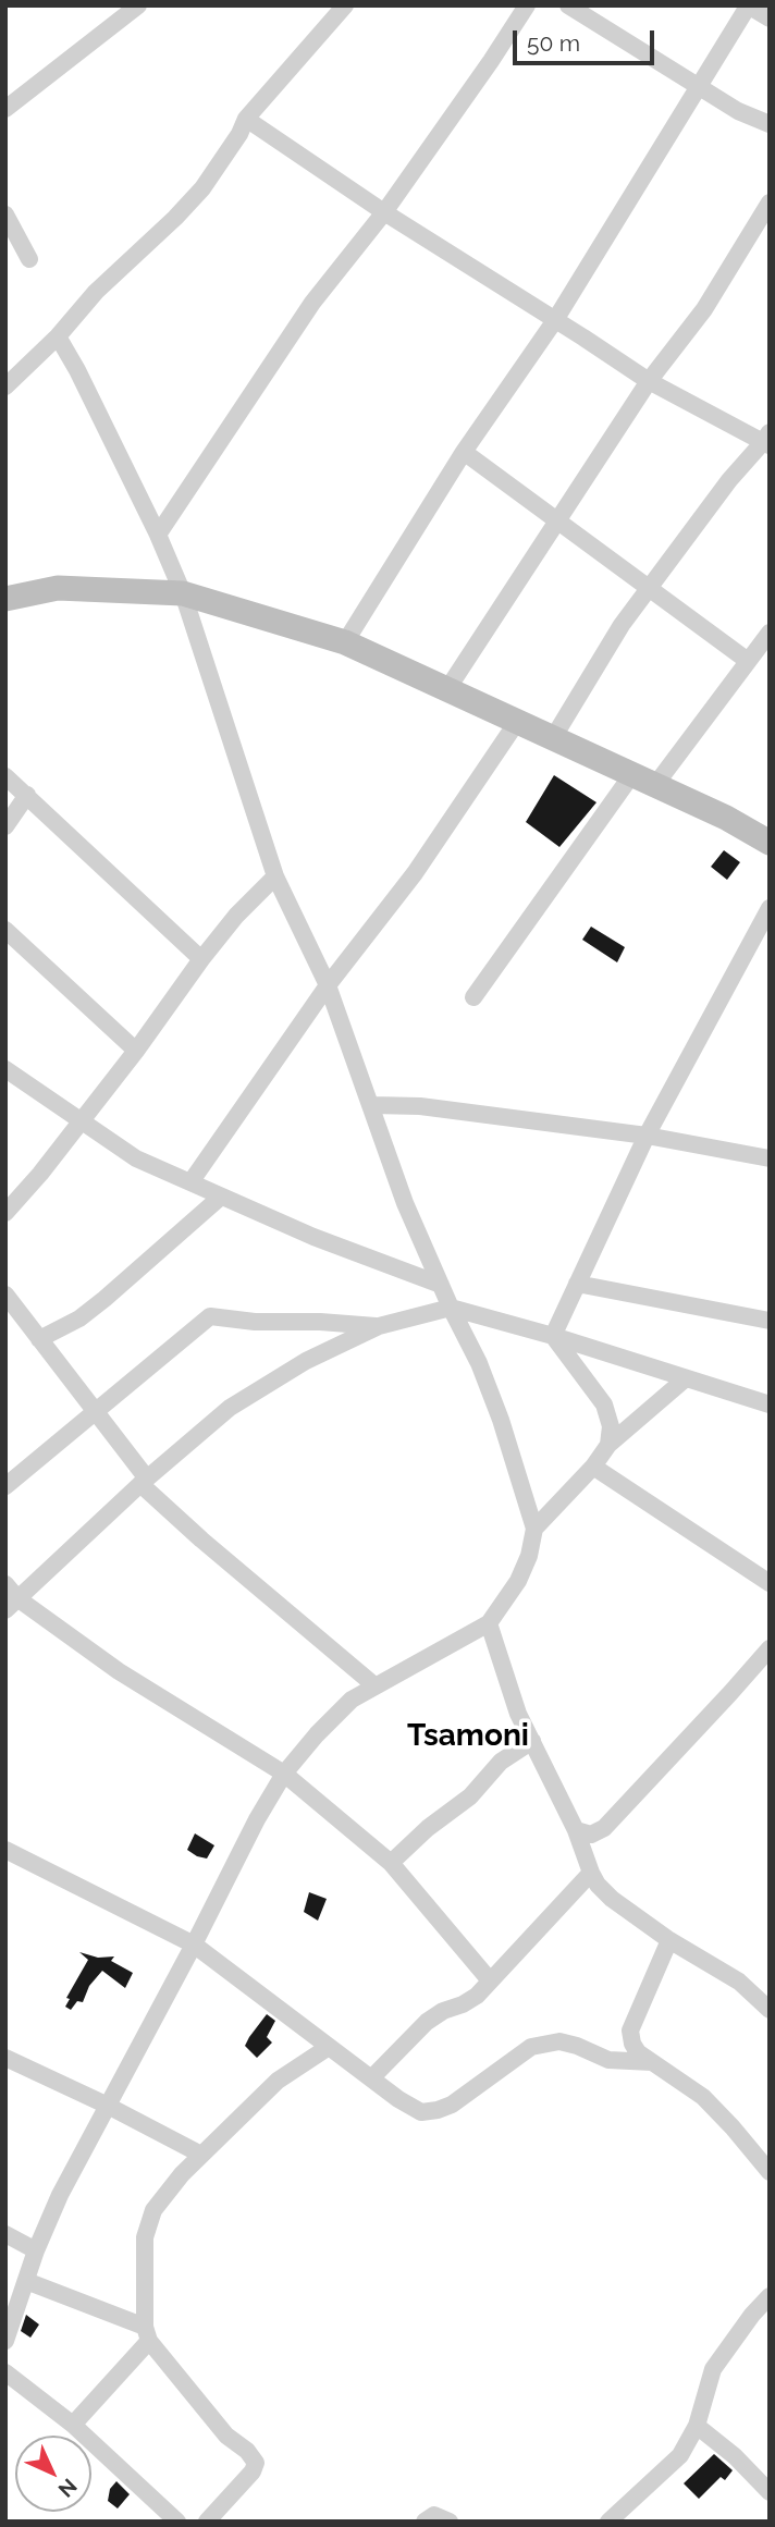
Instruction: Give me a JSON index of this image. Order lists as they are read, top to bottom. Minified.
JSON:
{"districts":["Tsamoni"],"scale_bar":"50 m","north":"bottom right"}
